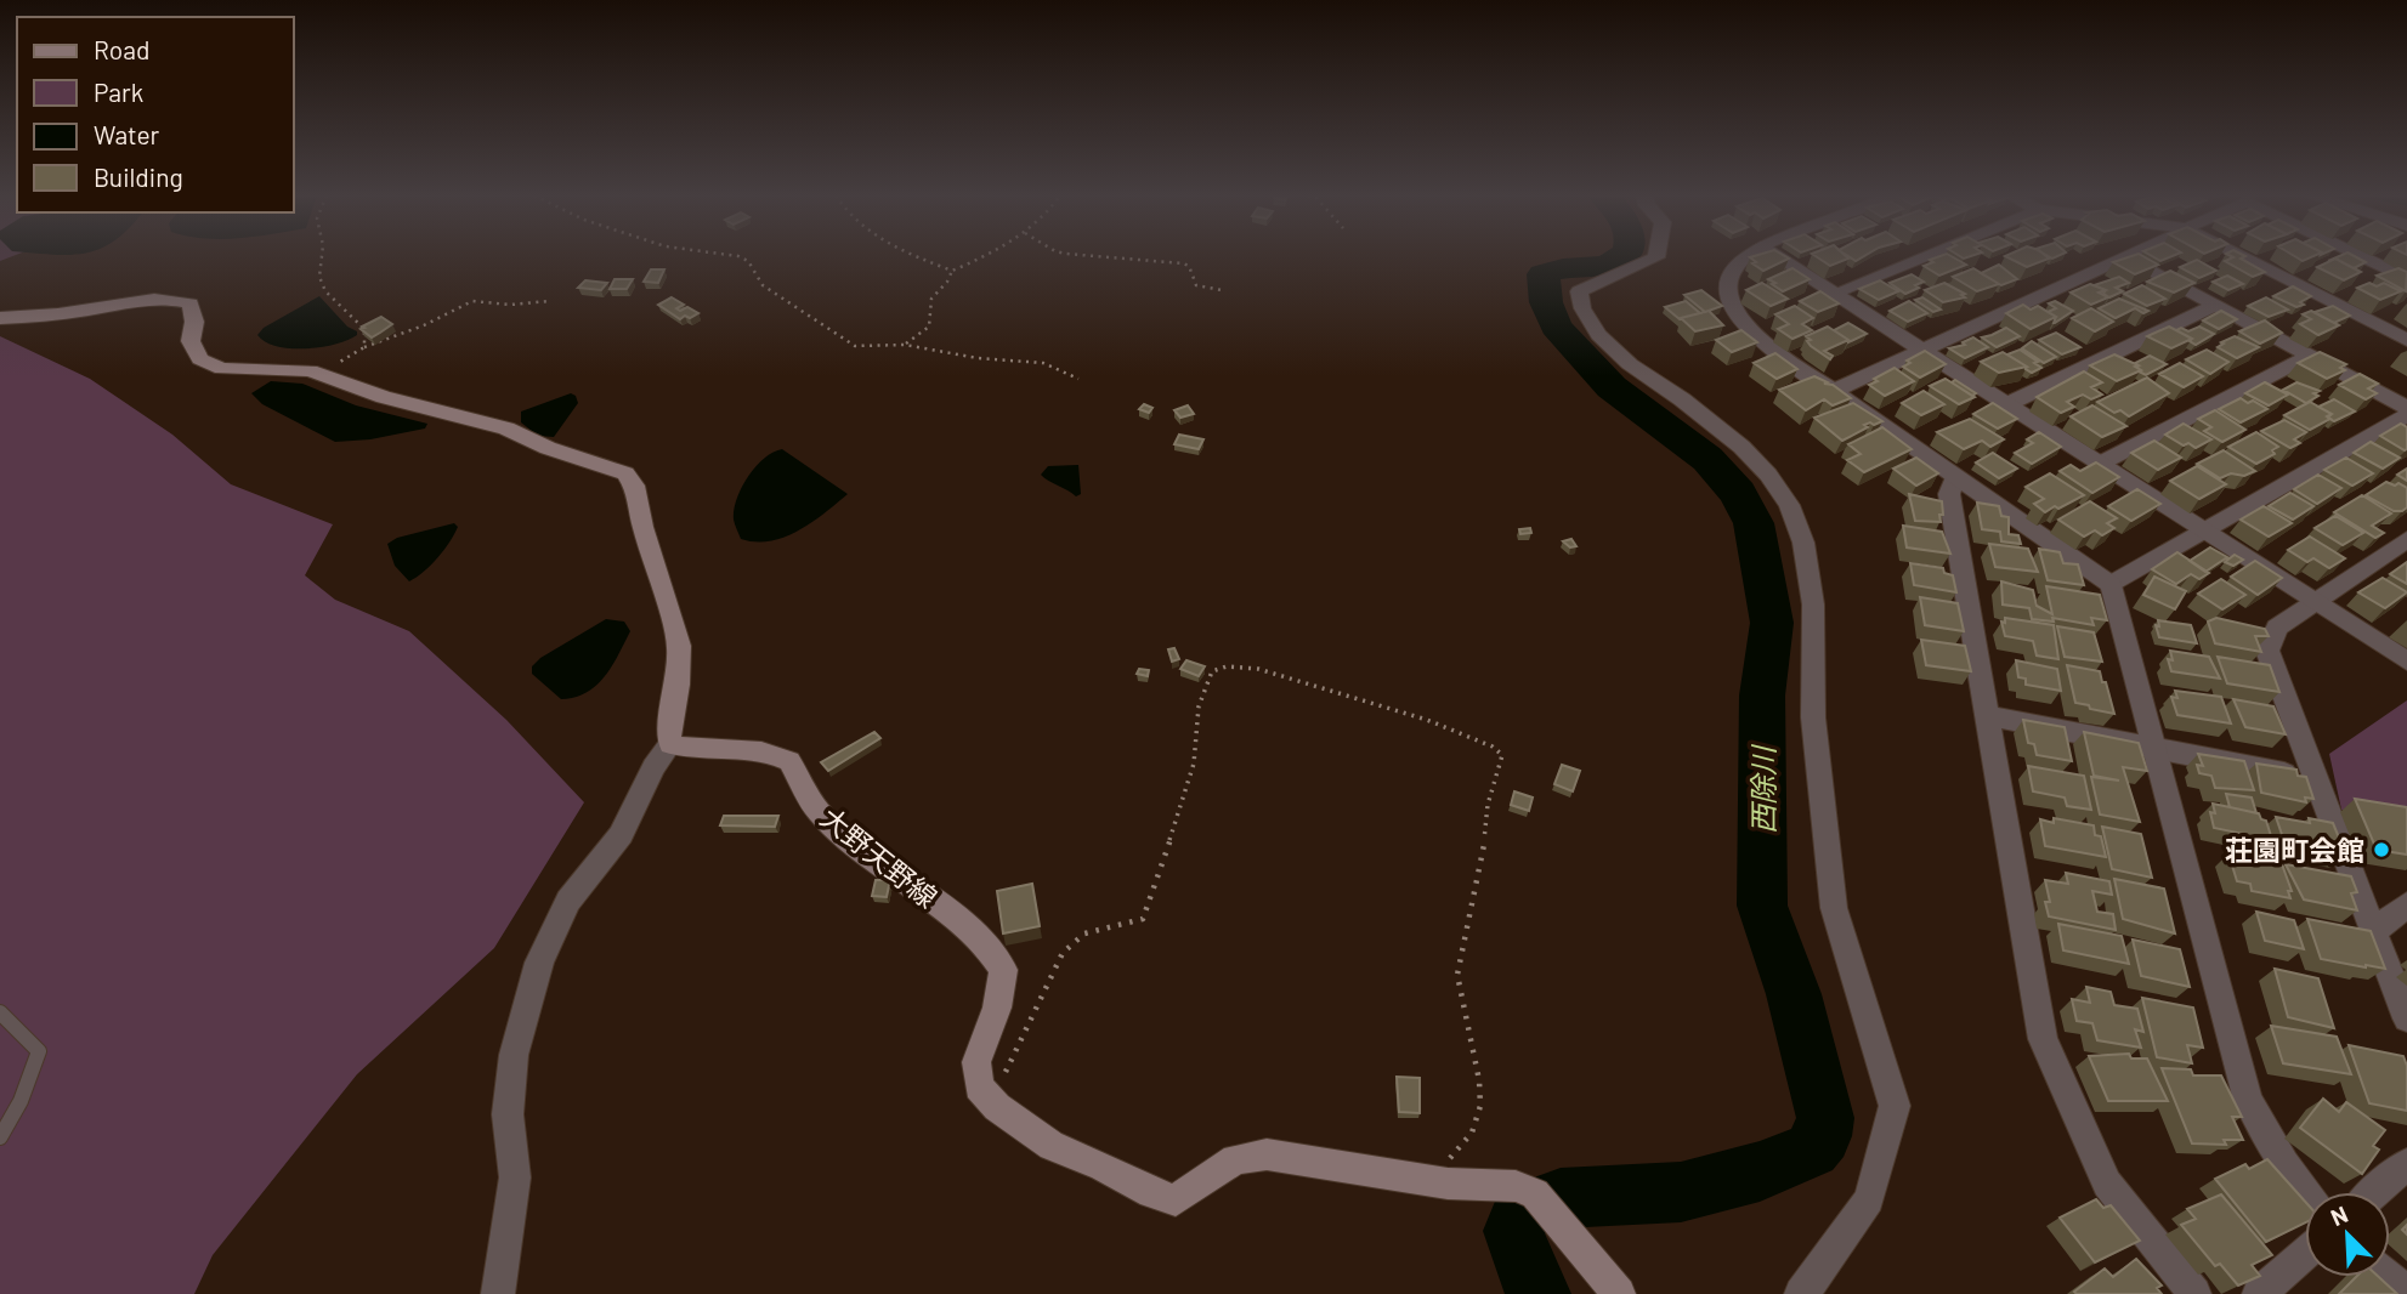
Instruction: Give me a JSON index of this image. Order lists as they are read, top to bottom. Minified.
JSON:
{"streets":{"main road":["大野天野線"]},"water":["西除川"],"places":["荘園町会館"],"legend":["Road","Park","Water","Building"],"north":"top left"}
